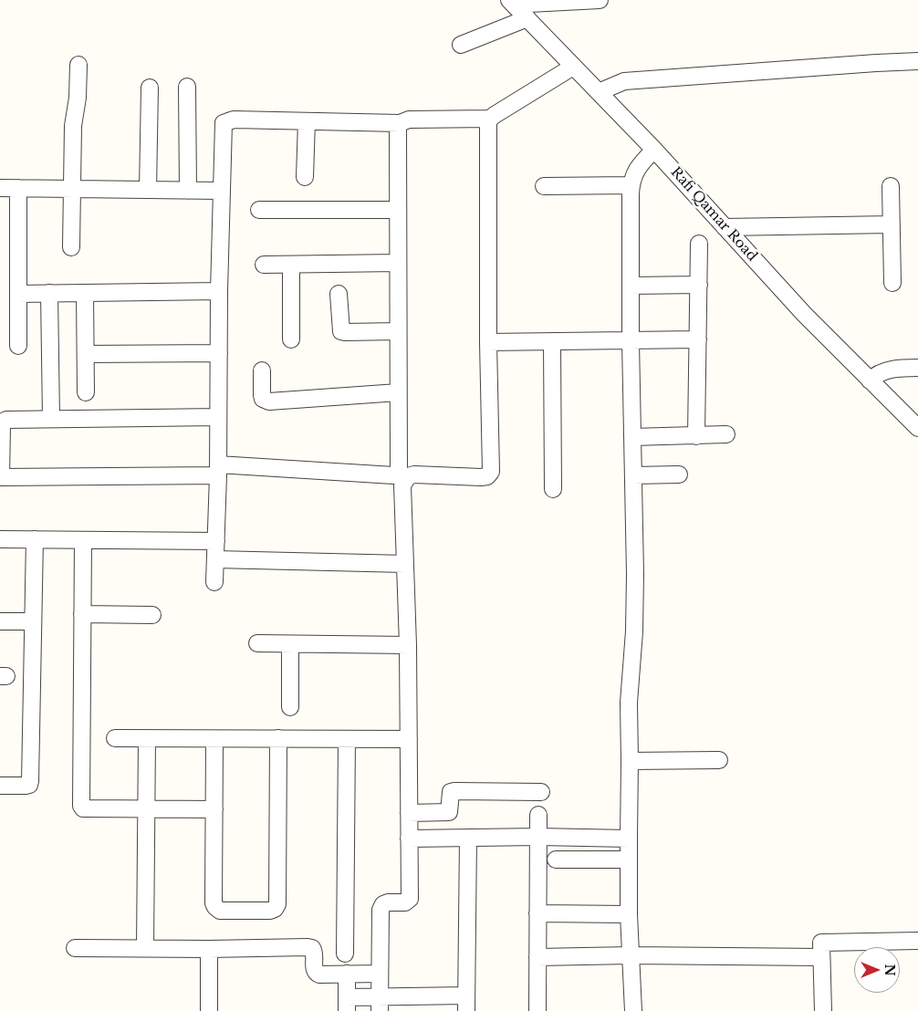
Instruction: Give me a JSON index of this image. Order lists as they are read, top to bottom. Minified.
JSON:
{"streets":{"street":["Rafi Qamar Road"]},"north":"right"}
